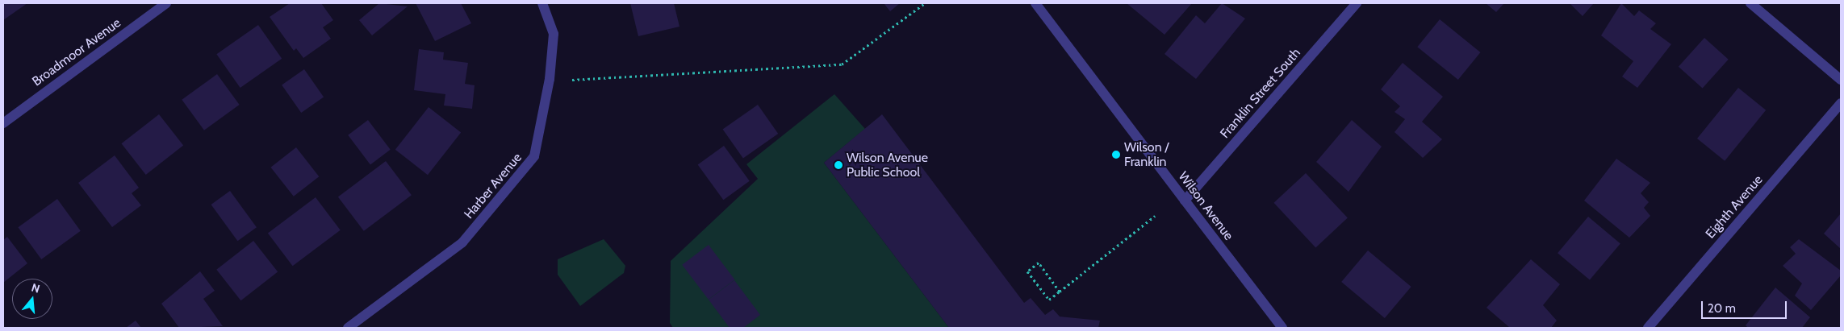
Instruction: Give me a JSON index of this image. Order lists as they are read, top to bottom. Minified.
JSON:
{"streets":{"street":["Broadmoor Avenue","Franklin Street South","Harber Avenue","Wilson Avenue","Eighth Avenue"]},"crossings":[["Franklin Street South","Wilson Avenue"]],"places":["Wilson / Franklin","Wilson Avenue Public School"],"scale_bar":"20 m","north":"top"}
